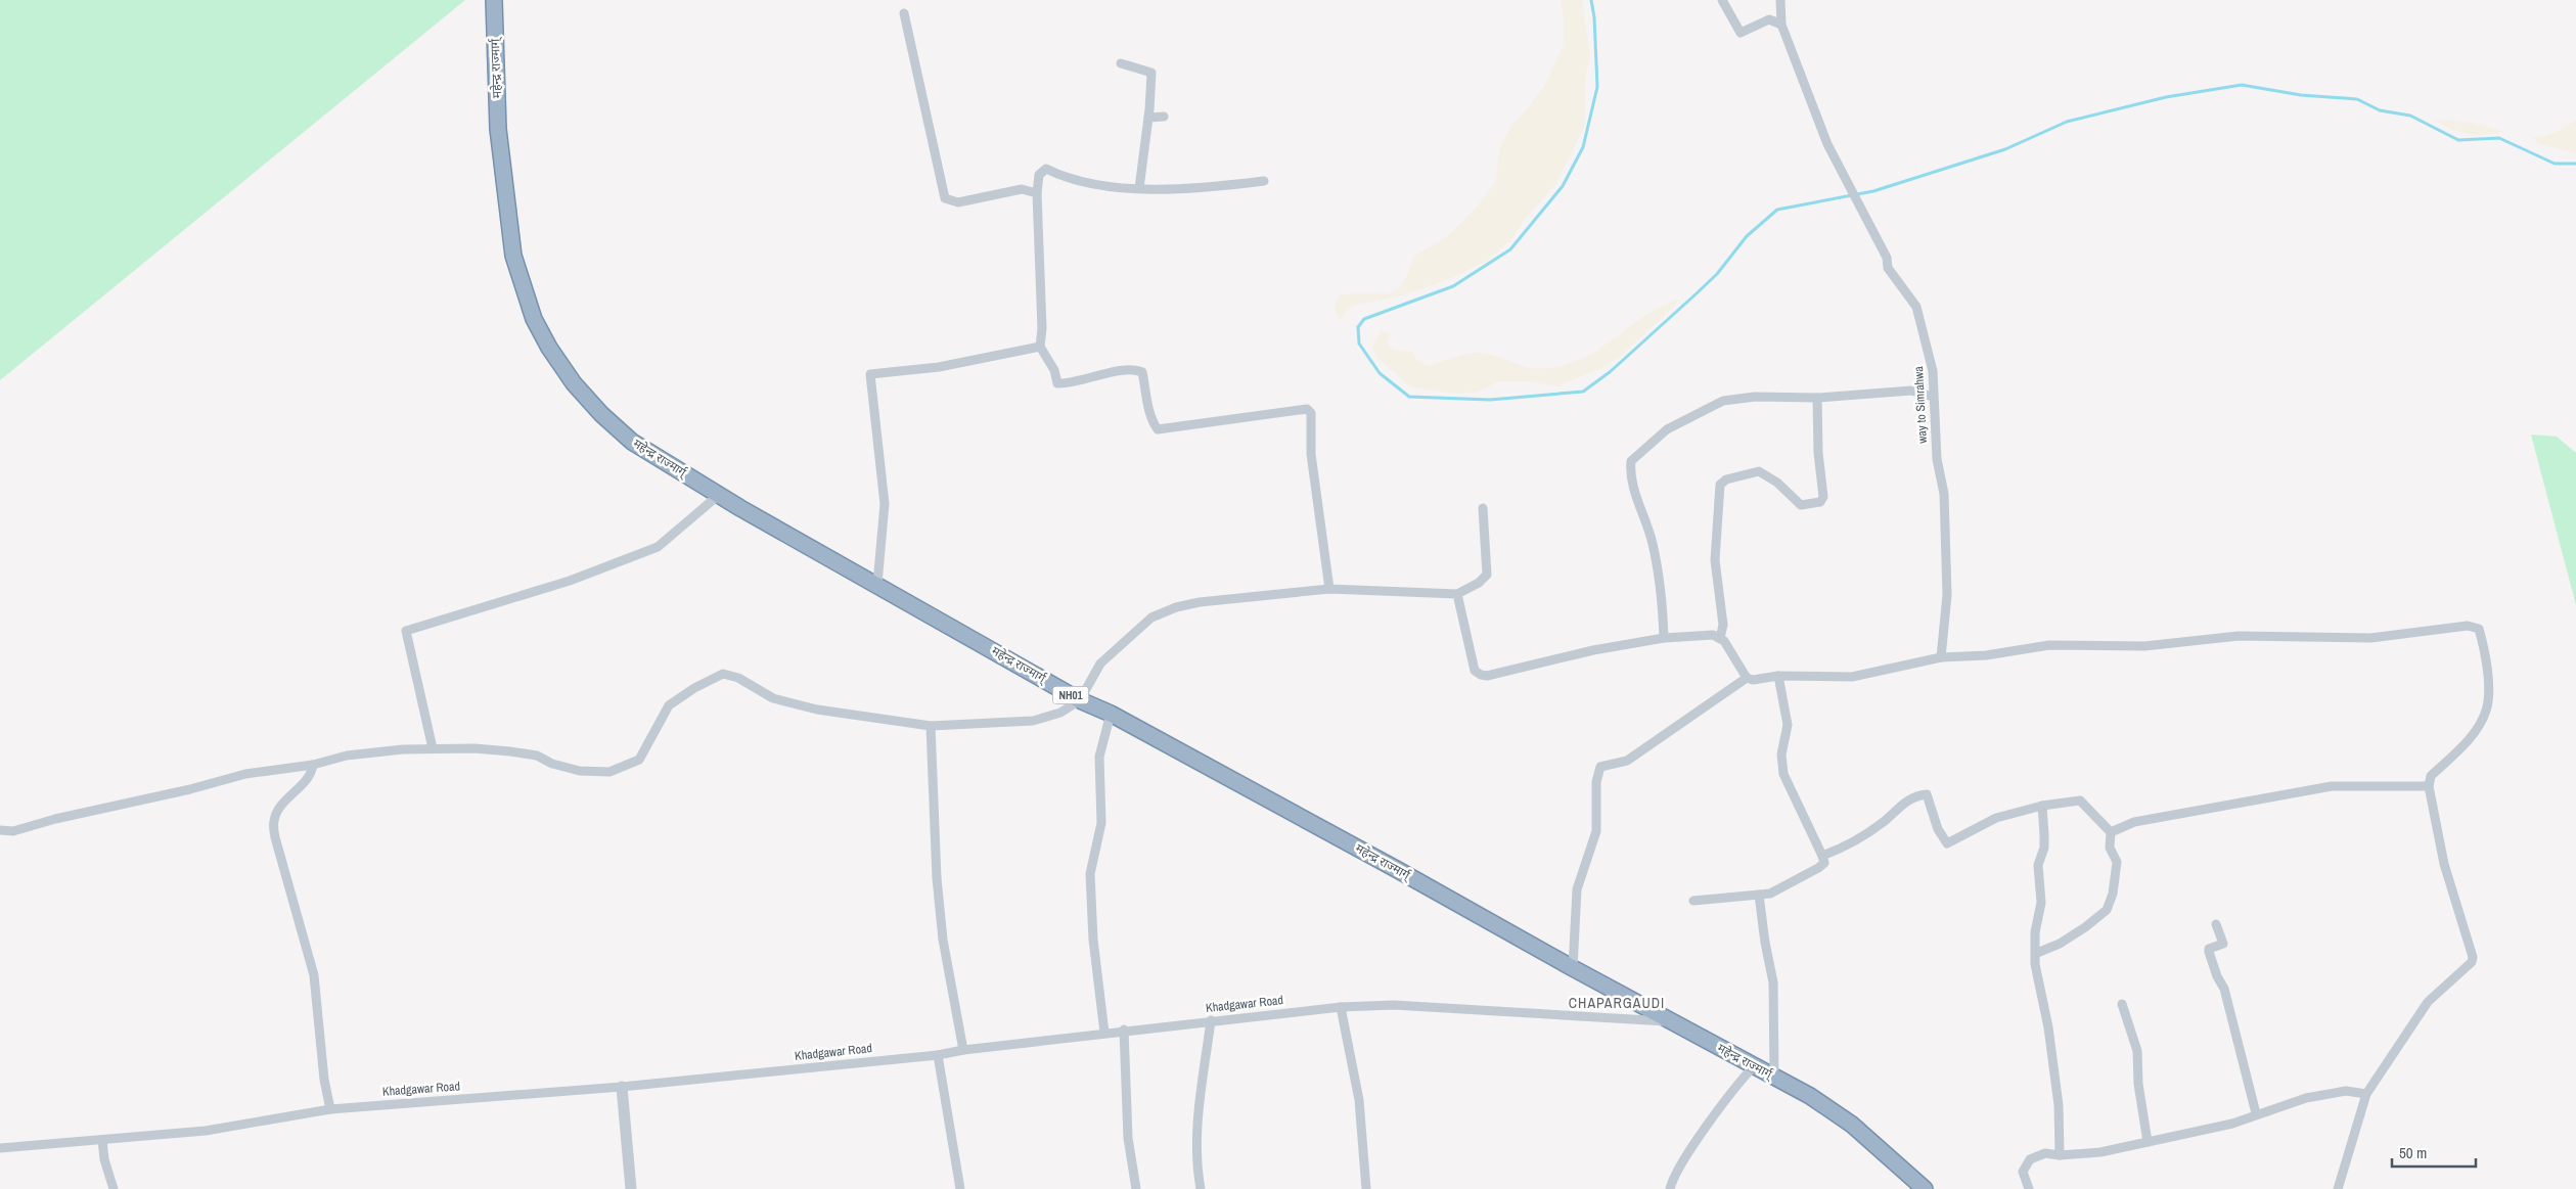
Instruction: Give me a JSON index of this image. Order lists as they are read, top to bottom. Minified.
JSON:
{"streets":{"highway":["महेन्द्र राज्मार्ग्","NH01"],"street":["way to Simrahwa","Khadgawar Road"]},"crossings":[["महेन्द्र राज्मार्ग्","Khadgawar Road"]],"districts":["CHAPARGAUDI"],"scale_bar":"50 m"}
